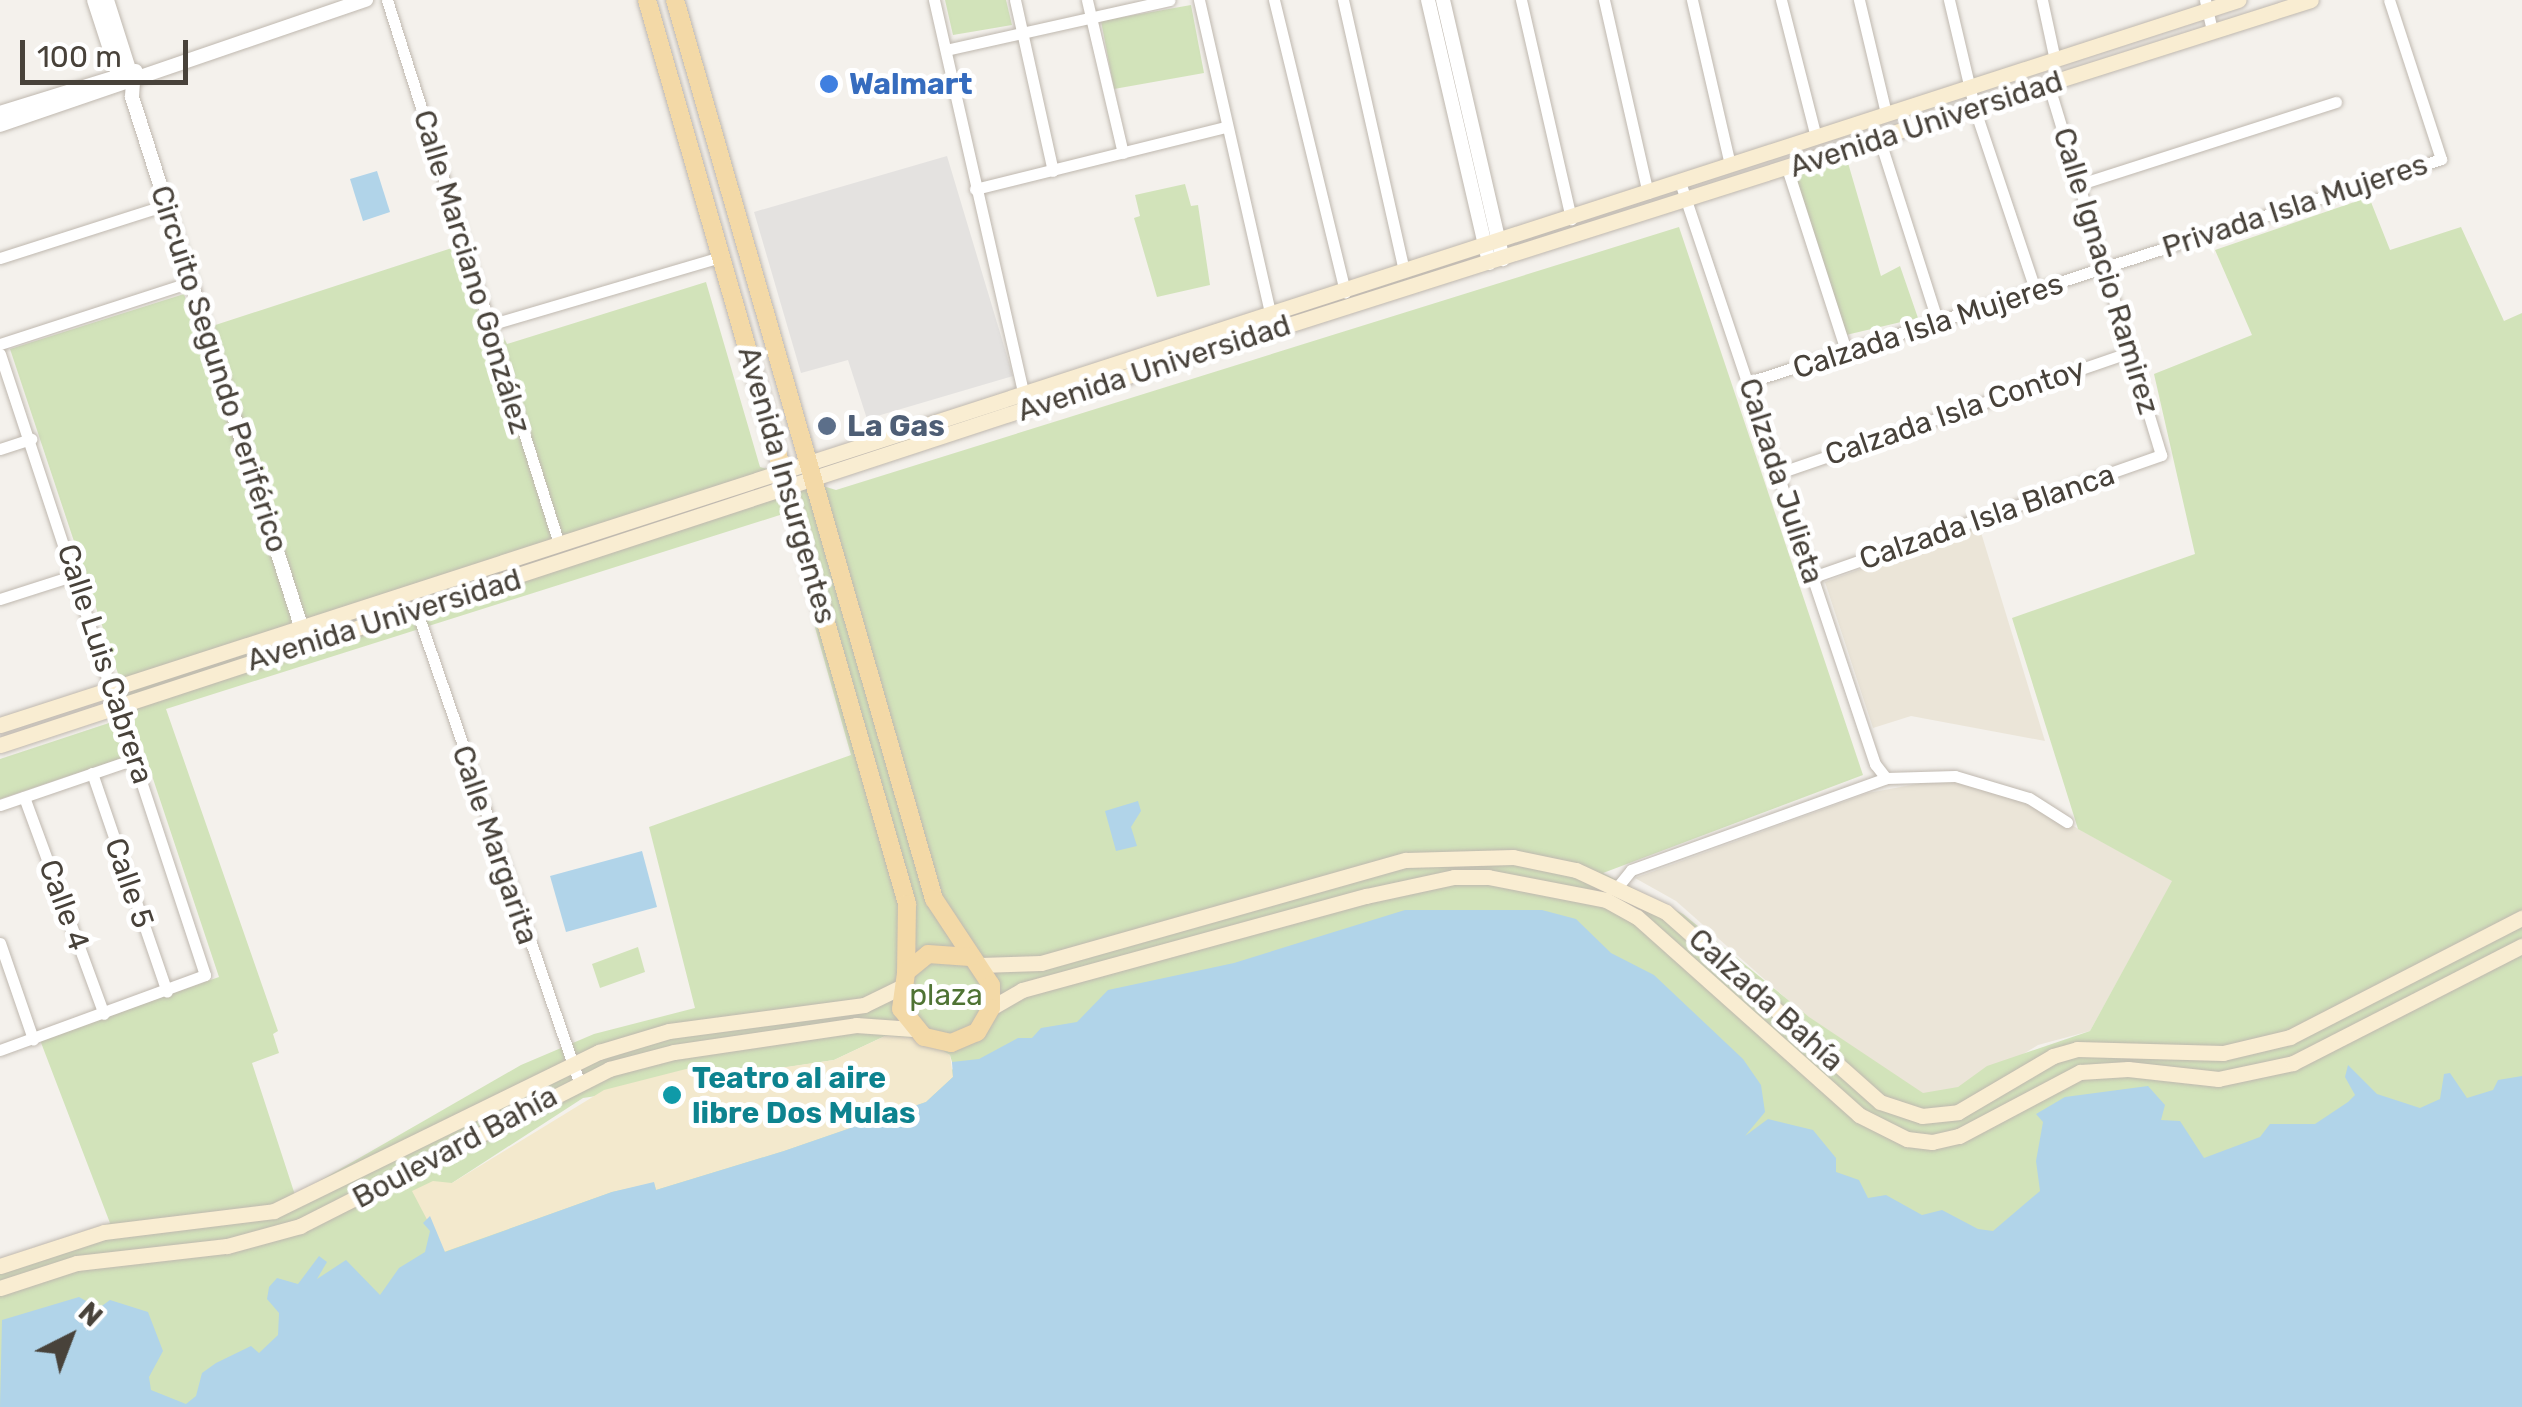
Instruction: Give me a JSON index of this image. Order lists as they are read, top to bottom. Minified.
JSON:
{"streets":{"main road":["Avenida Universidad","Avenida Insurgentes","Calzada Bahía","Boulevard Bahía"],"street":["Privada Isla Mujeres","Calle Ignacio Ramirez","Calle Marciano González","Calzada Isla Mujeres","Circuito Segundo Periférico","Calzada Isla Contoy","Calzada Julieta","Calzada Isla Blanca","Calle Luis Cabrera","Calle Margarita","Calle 5","Calle 4"]},"crossings":[["Avenida Universidad","Calle Ignacio Ramirez"],["Avenida Universidad","Calle Marciano González"],["Avenida Universidad","Circuito Segundo Periférico"],["Avenida Universidad","Calzada Julieta"],["Avenida Universidad","Avenida Insurgentes"],["Avenida Universidad","Calle Luis Cabrera"],["Avenida Universidad","Calle Margarita"],["Privada Isla Mujeres","Calle Ignacio Ramirez"],["Privada Isla Mujeres","Calzada Isla Mujeres"],["Calle Ignacio Ramirez","Calzada Isla Mujeres"],["Calle Ignacio Ramirez","Calzada Isla Contoy"],["Calle Ignacio Ramirez","Calzada Isla Blanca"],["Calzada Isla Mujeres","Calzada Julieta"],["Calzada Isla Contoy","Calzada Julieta"],["Calzada Julieta","Calzada Isla Blanca"],["Avenida Insurgentes","Calzada Bahía"],["Avenida Insurgentes","Boulevard Bahía"],["Calle Luis Cabrera","Calle 5"],["Calle Margarita","Boulevard Bahía"],["Calzada Bahía","Boulevard Bahía"]],"parks":["plaza"],"places":["Walmart","La Gas","Teatro al aire libre Dos Mulas"],"scale_bar":"100 m","north":"top right"}
